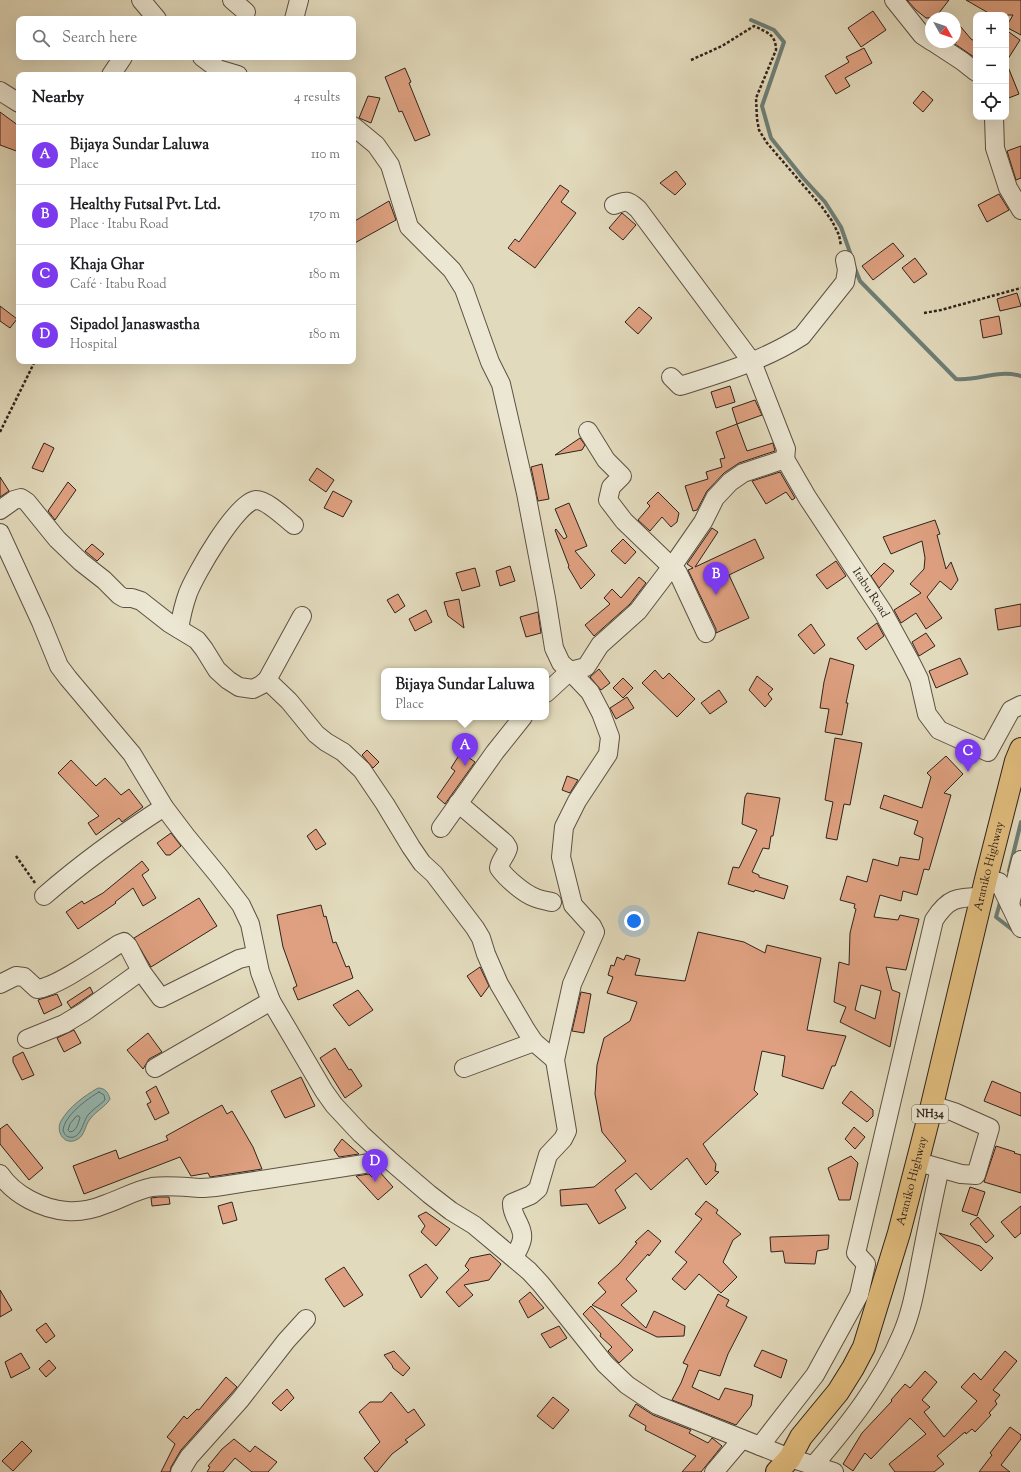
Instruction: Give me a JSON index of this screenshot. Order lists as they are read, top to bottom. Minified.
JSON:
{"streets":{"highway":["Araniko Highway","NH34"],"street":["Itabu Road"]},"north":"bottom right","page":{"map_buttons":["+","−"],"search":"Search here","heading":["Nearby","4 results"],"list":[{"mark":"A","name":"Bijaya Sundar Laluwa","note":"Place","value":"110 m"},{"mark":"B","name":"Healthy Futsal Pvt. Ltd.","note":"Place · Itabu Road","value":"170 m"},{"mark":"C","name":"Khaja Ghar","note":"Café · Itabu Road","value":"180 m"},{"mark":"D","name":"Sipadol Janaswastha","note":"Hospital","value":"180 m"}],"pins":["B","A","C","D"],"popup":["Bijaya Sundar Laluwa","Place"]}}
